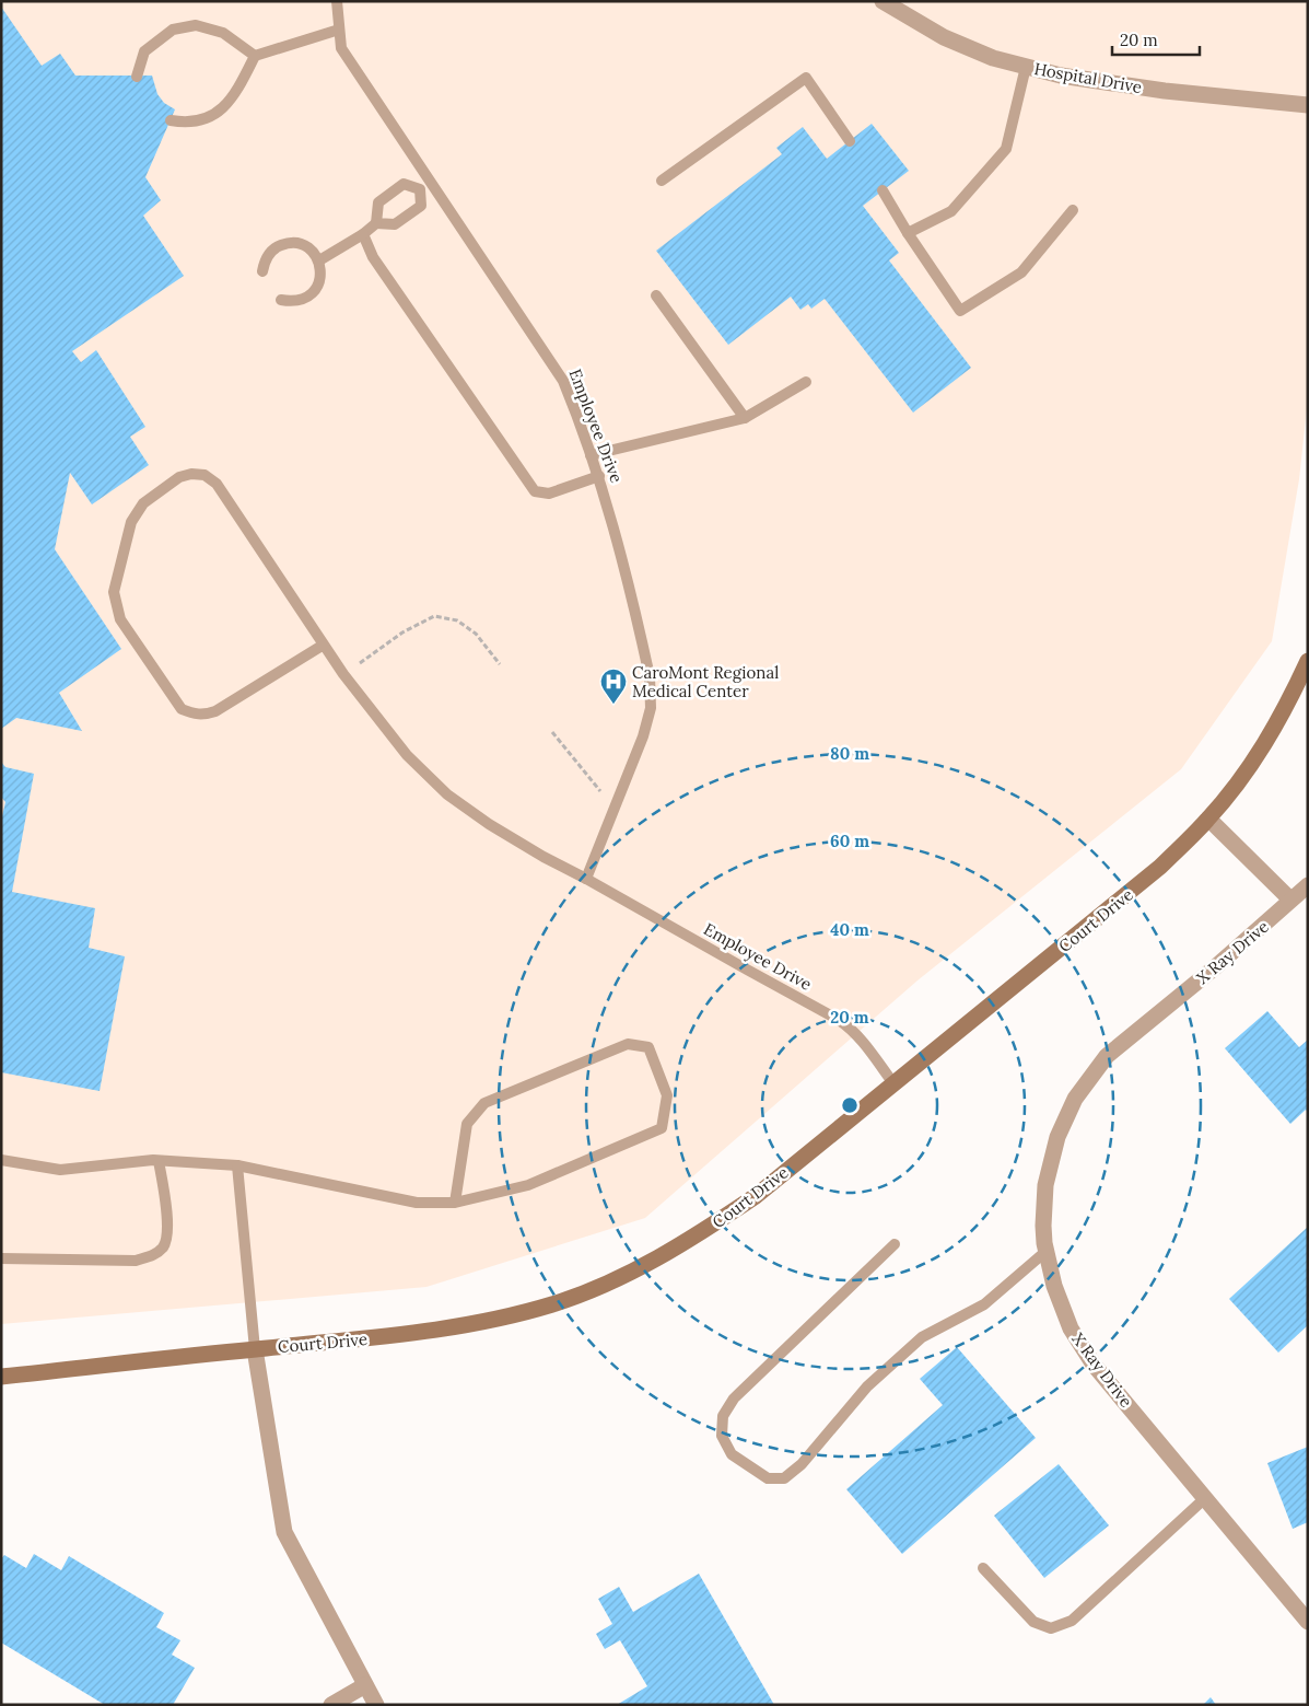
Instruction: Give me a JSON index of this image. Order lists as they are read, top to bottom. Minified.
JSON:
{"streets":{"street":["Hospital Drive","Court Drive","X Ray Drive"],"lane":["Employee Drive"]},"crossings":[["Employee Drive","Court Drive"]],"places":{"hospital":["CaroMont Regional Medical Center"]},"scale_bar":"20 m","rings":["80 m","60 m","40 m","20 m"]}
